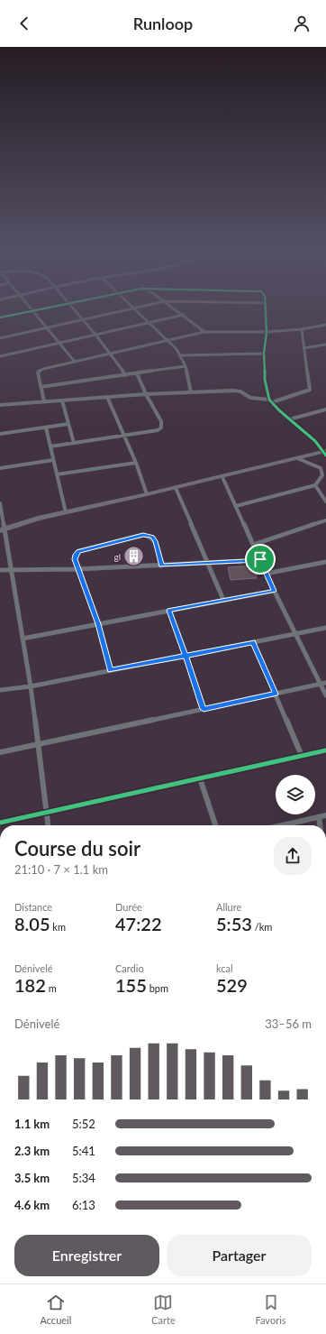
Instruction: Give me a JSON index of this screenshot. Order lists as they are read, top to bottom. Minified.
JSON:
{"places":{"building":["gl"]},"page":{"header":"Runloop","heading":["Course du soir","21:10 · 7 × 1.1 km"],"stats":[["Distance","8.05 km"],["Durée","47:22"],["Allure","5:53 /km"],["Dénivelé","182 m"],["Cardio","155 bpm"],["kcal","529"]],"chart":["Dénivelé","33–56 m"],"list":[{"name":"1.1 km","note":"5:52"},{"name":"2.3 km","note":"5:41"},{"name":"3.5 km","note":"5:34"},{"name":"4.6 km","note":"6:13"}],"buttons":["Enregistrer","Partager"],"tabs":["Accueil","Carte","Favoris"]}}
